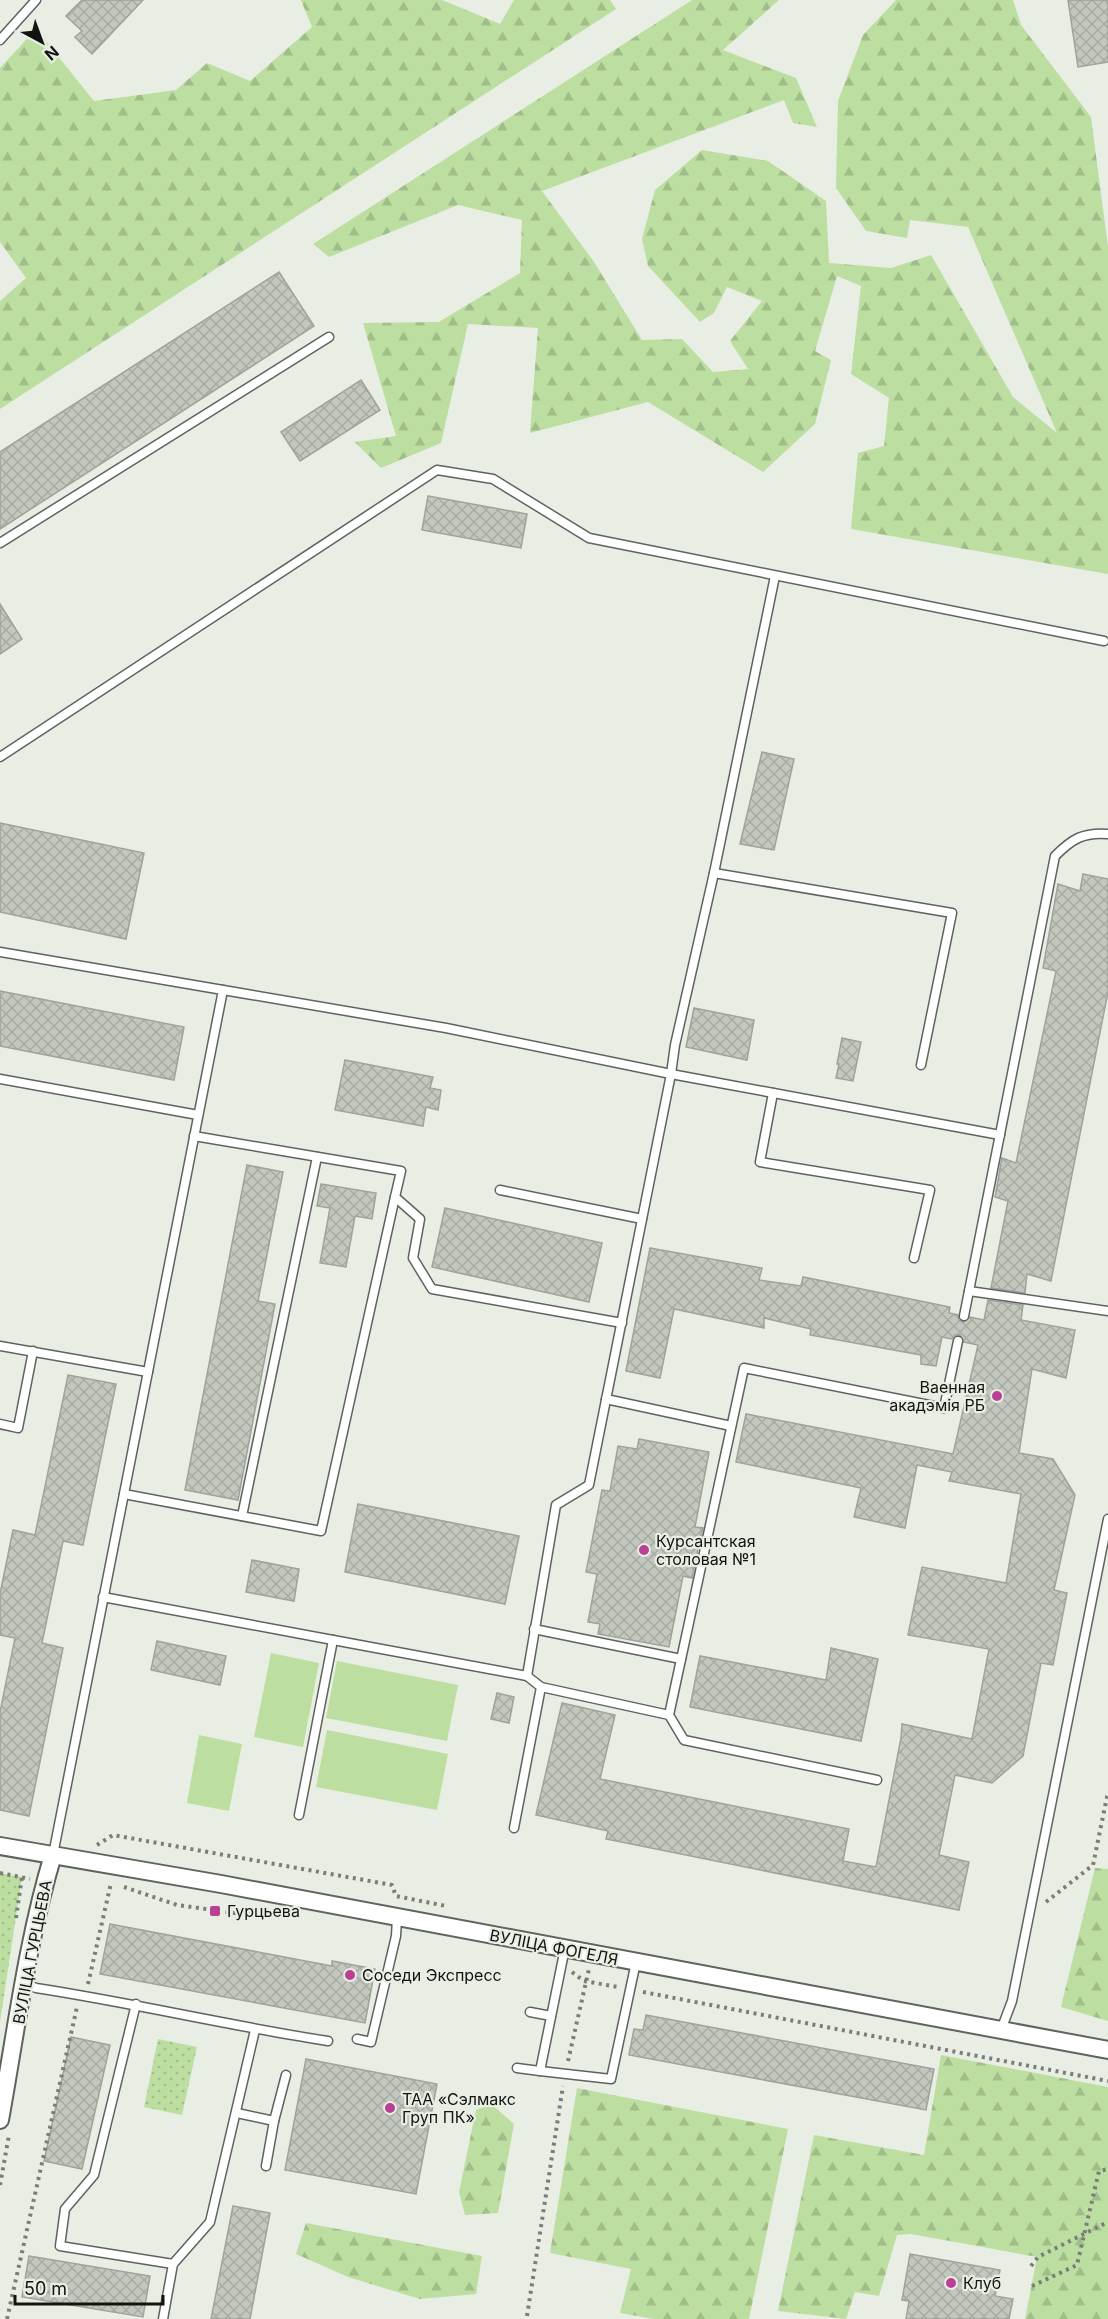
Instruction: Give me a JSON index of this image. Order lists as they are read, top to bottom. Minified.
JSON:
{"streets":{"street":["ВУЛІЦА ФОГЕЛЯ","ВУЛІЦА ГУРЦЬЕВА"]},"crossings":[["ВУЛІЦА ФОГЕЛЯ","ВУЛІЦА ГУРЦЬЕВА"]],"places":{"other":["Ваенная акадэмія РБ","Курсантская столовая №1","Соседи Экспресс","ТАА «Сэлмакс Груп ПК»","Клуб"],"transit":["Гурцьева"]},"scale_bar":"50 m","north":"bottom right"}
